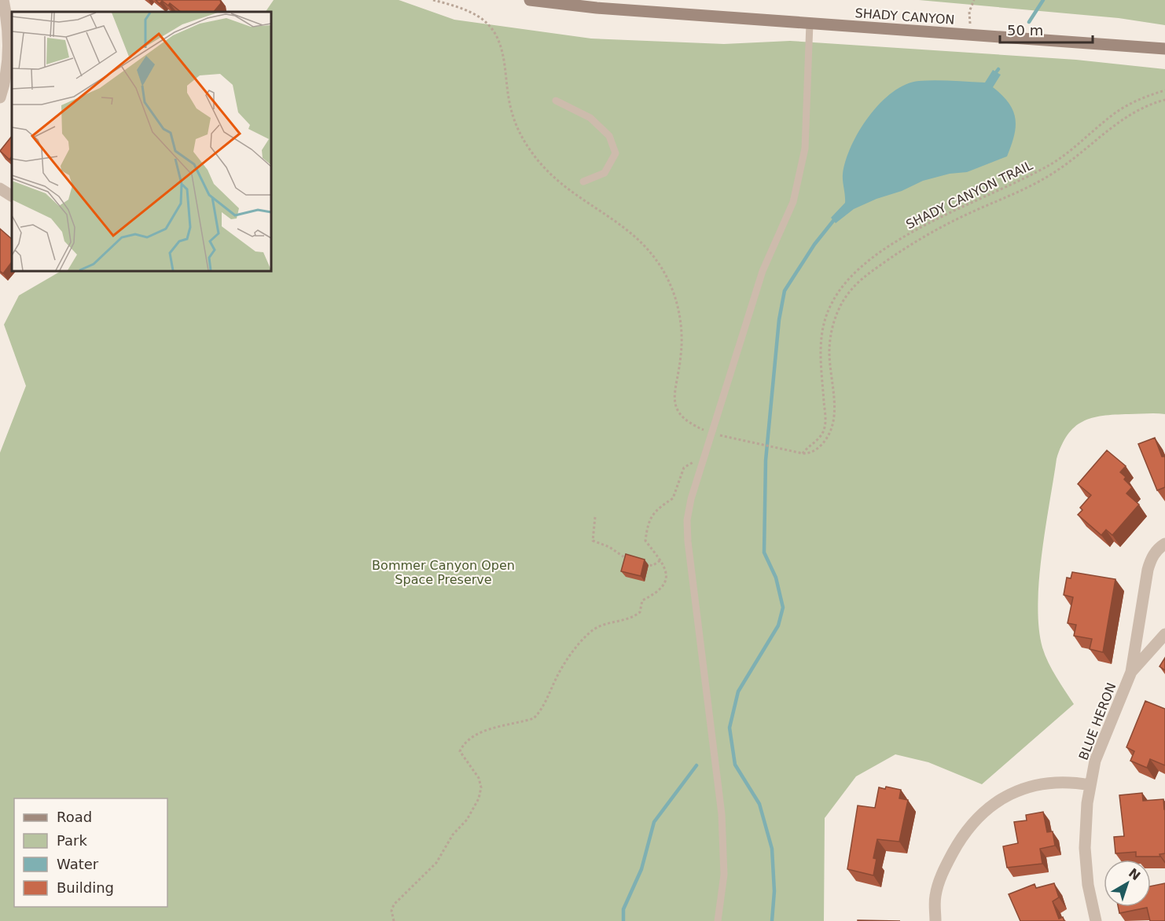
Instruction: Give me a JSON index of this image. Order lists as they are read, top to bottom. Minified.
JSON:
{"streets":{"main road":["SHADY CANYON"],"street":["BLUE HERON"],"path":["SHADY CANYON TRAIL"]},"parks":["Bommer Canyon Open Space Preserve"],"legend":["Road","Park","Water","Building"],"scale_bar":"50 m","north":"top right"}
